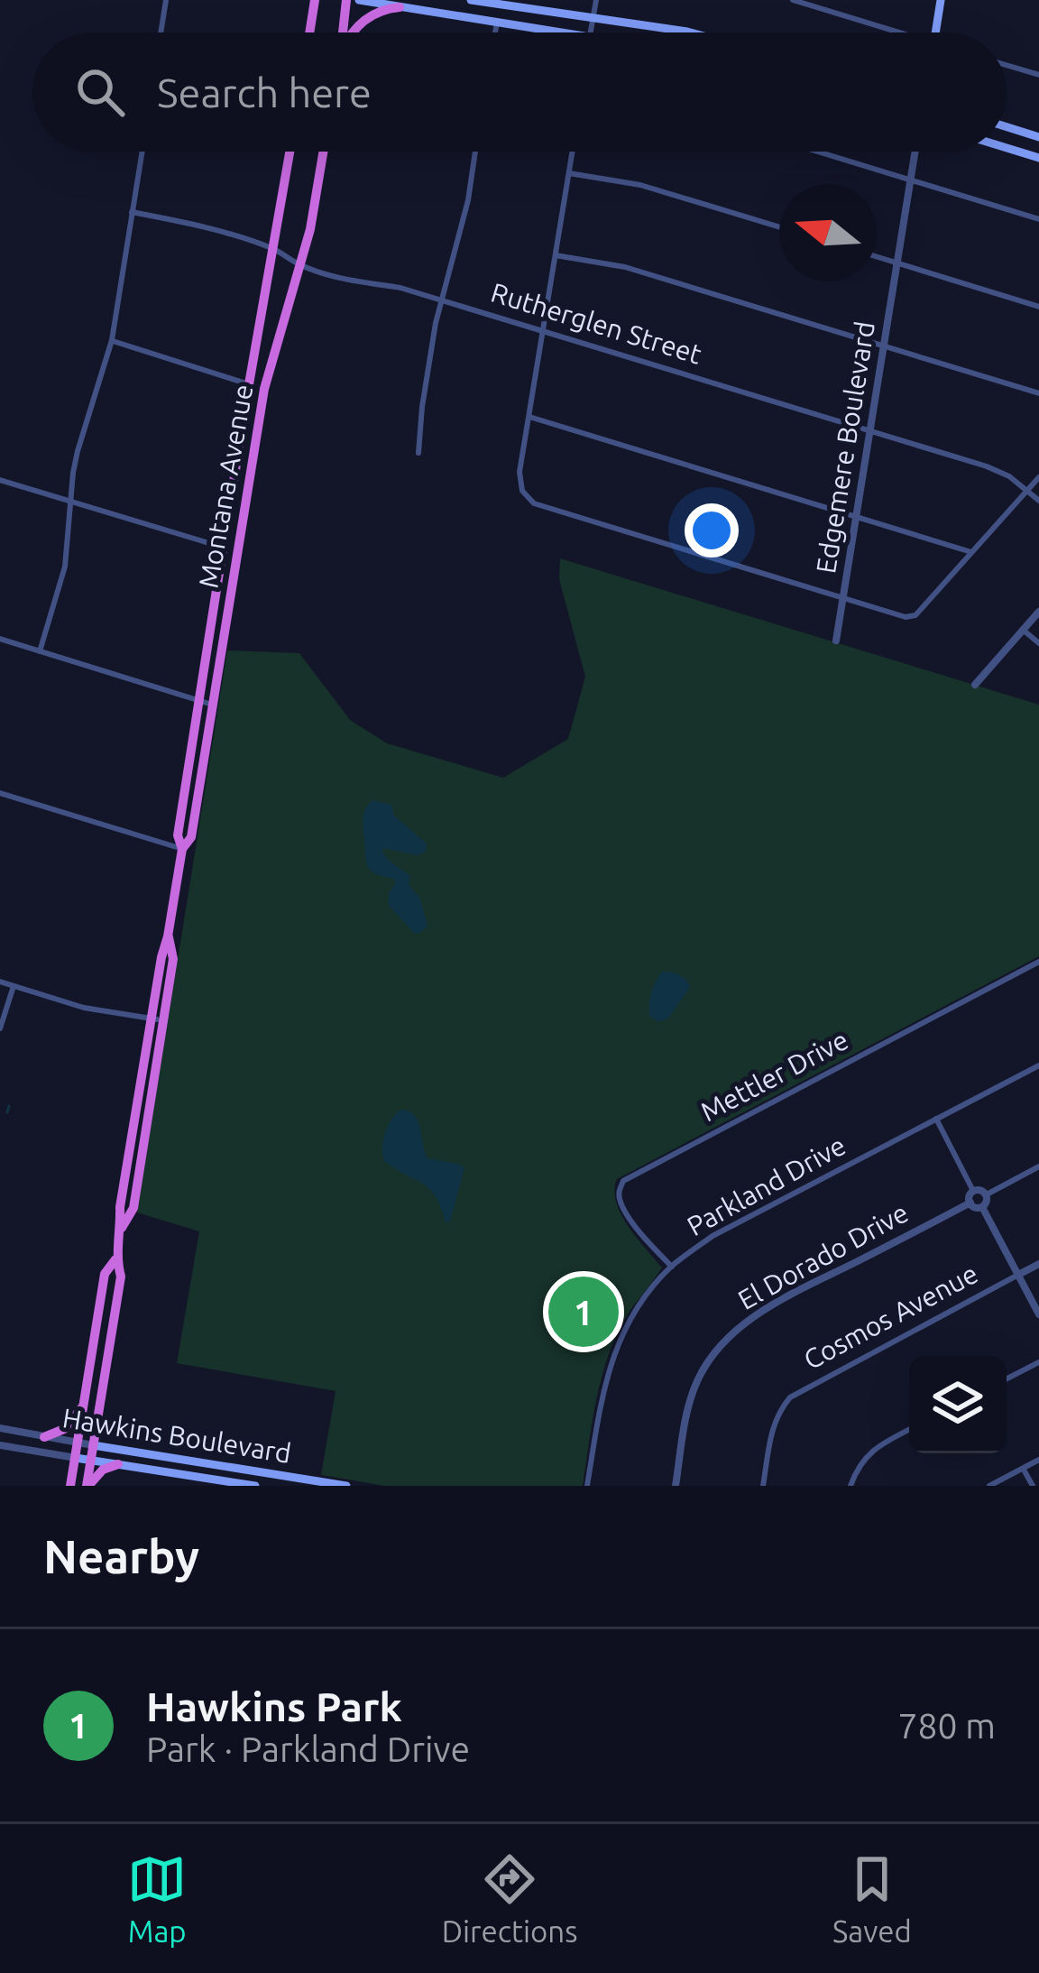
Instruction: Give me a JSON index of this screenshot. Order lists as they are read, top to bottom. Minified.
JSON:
{"streets":{"highway":["Montana Avenue"],"main road":["Hawkins Boulevard"],"street":["Rutherglen Street","Edgemere Boulevard","Mettler Drive","Parkland Drive","El Dorado Drive","Cosmos Avenue"]},"crossings":[["Rutherglen Street","Edgemere Boulevard"],["Rutherglen Street","Montana Avenue"],["Montana Avenue","Hawkins Boulevard"],["Mettler Drive","Parkland Drive"]],"north":"left","page":{"search":"Search here","pins":"1","heading":"Nearby","list":[{"mark":"1","name":"Hawkins Park","note":"Park · Parkland Drive","value":"780 m"}],"nav":["Map","Directions","Saved"]}}
